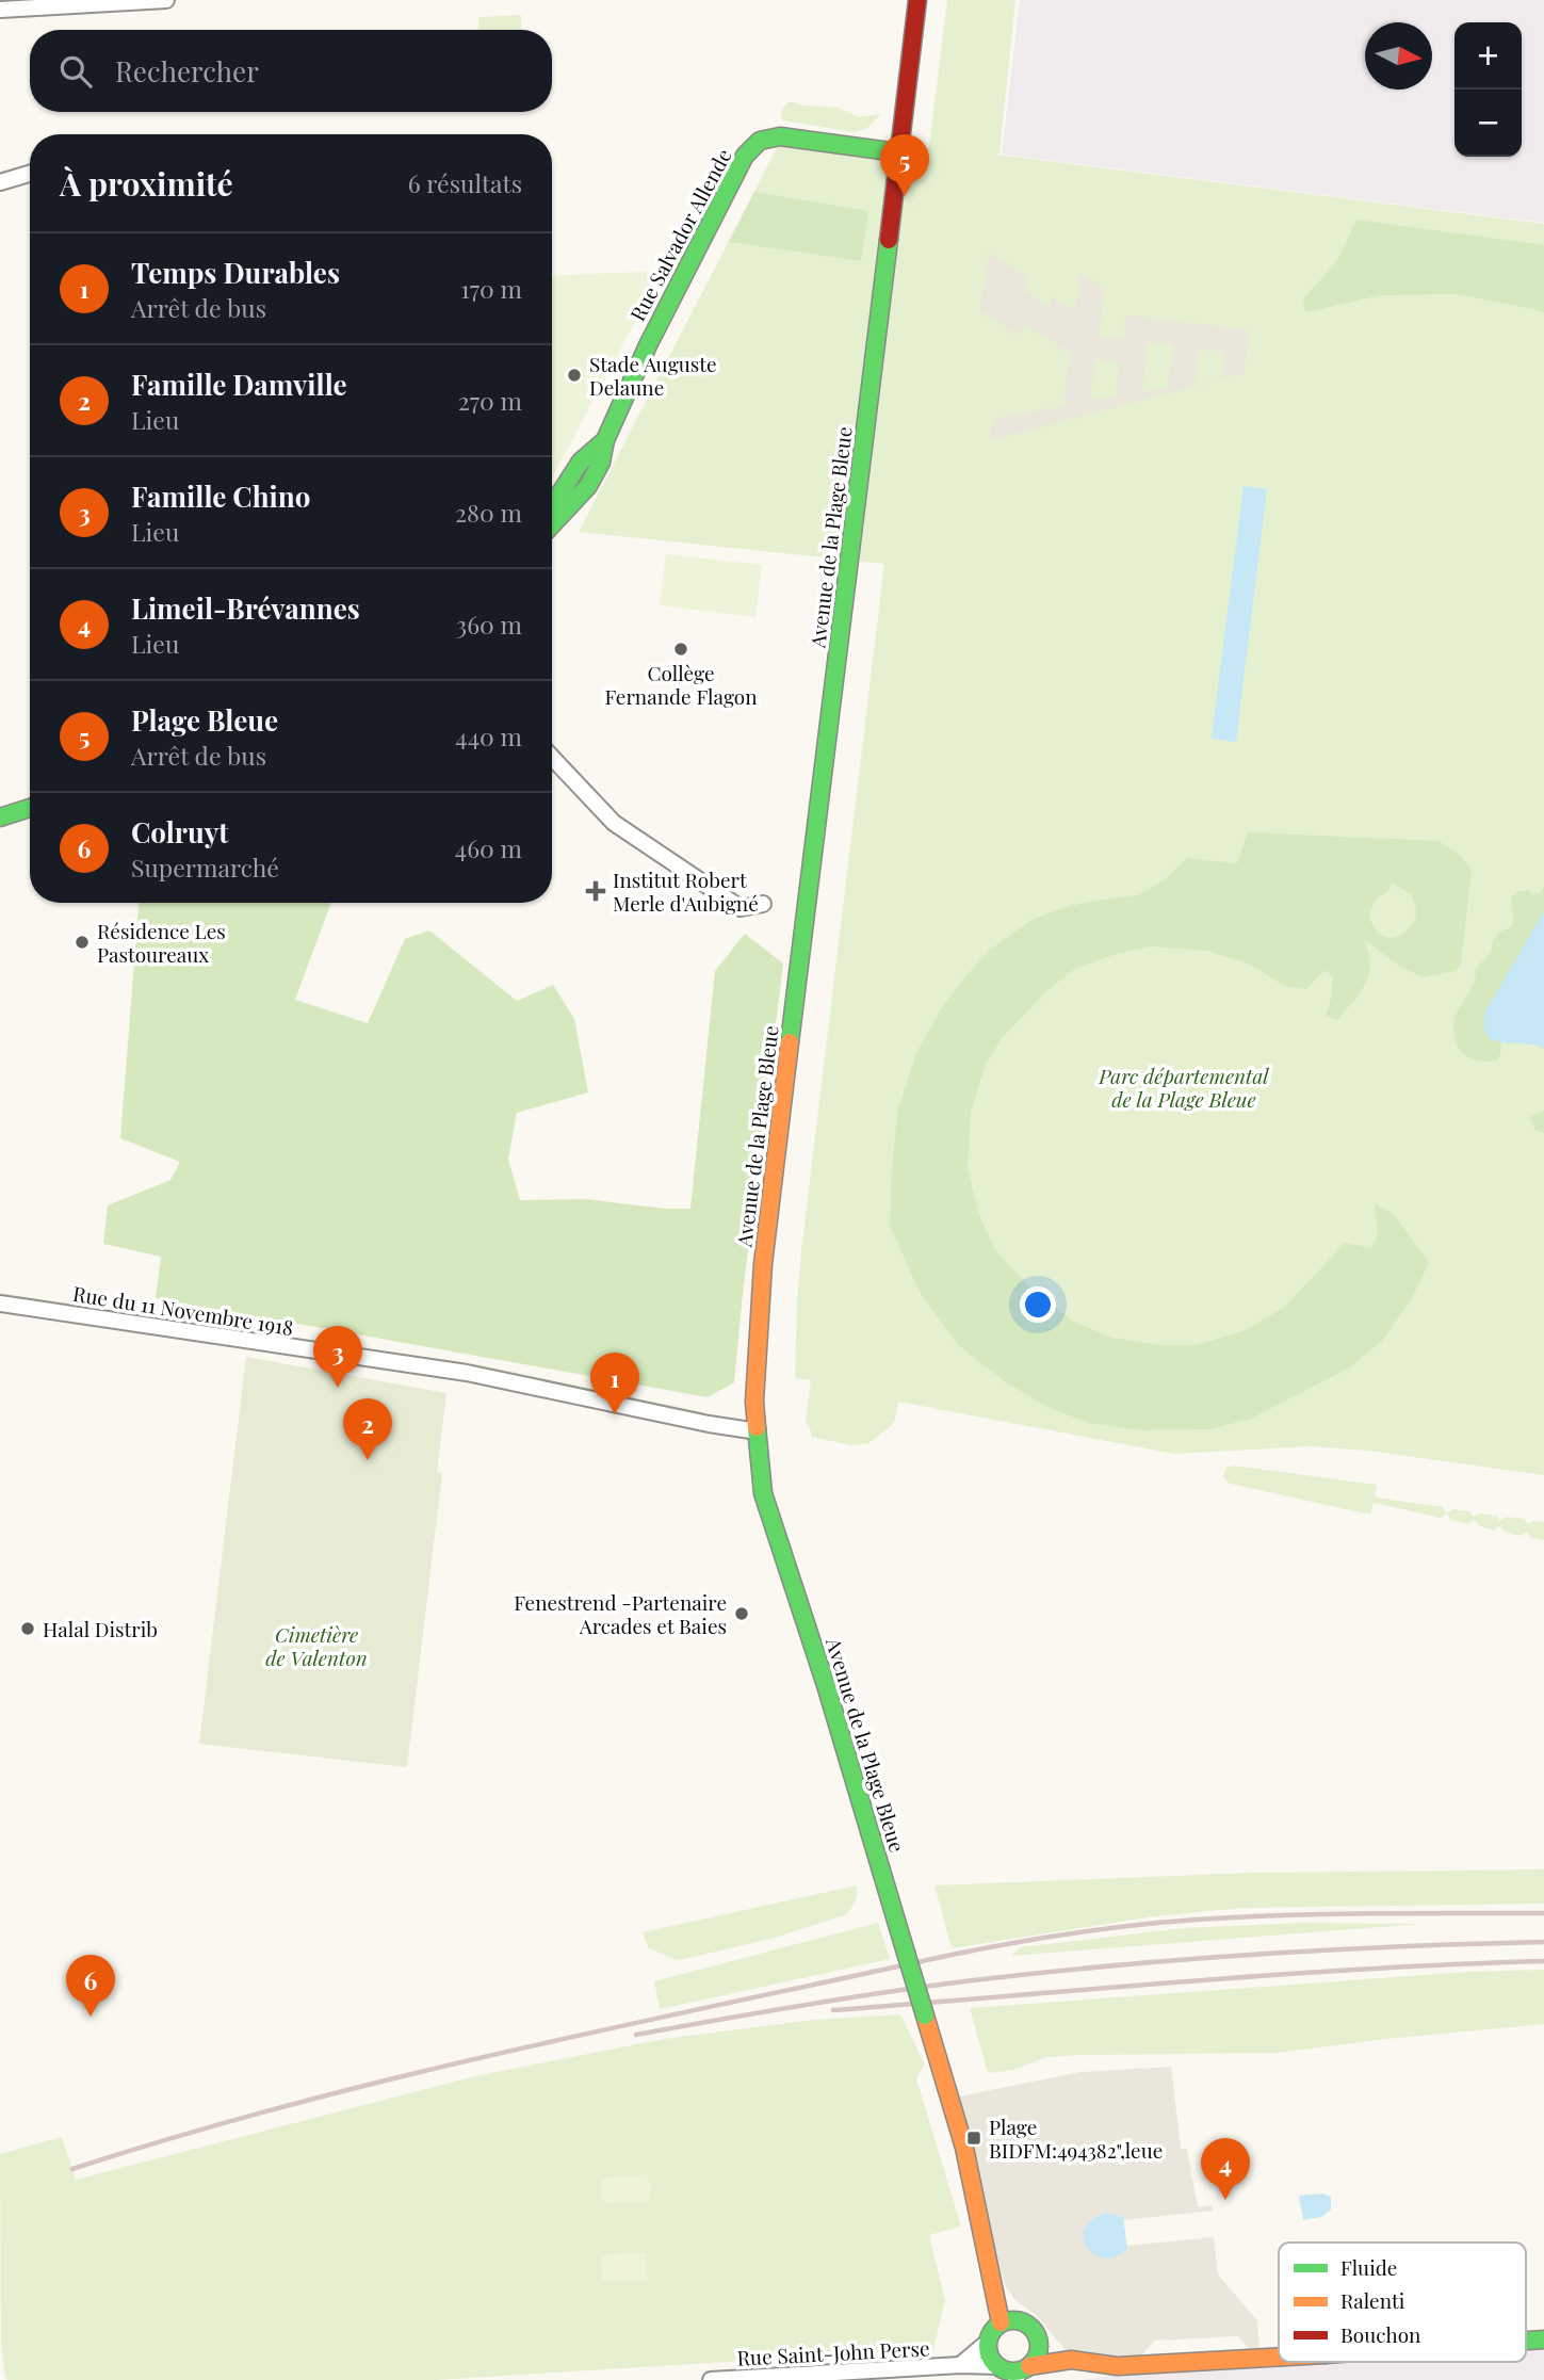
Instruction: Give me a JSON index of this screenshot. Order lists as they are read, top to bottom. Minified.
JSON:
{"streets":{"main road":["Rue Salvador Allende","Avenue de la Plage Bleue"],"street":["Rue du 11 Novembre 1918","Rue Saint-John Perse"]},"crossings":[["Rue Salvador Allende","Avenue de la Plage Bleue"],["Avenue de la Plage Bleue","Rue du 11 Novembre 1918"],["Avenue de la Plage Bleue","Rue Saint-John Perse"]],"parks":["Parc départemental de la Plage Bleue","Cimetière de Valenton"],"places":{"other":["Stade Auguste Delaune","Collège Fernande Flagon","Résidence Les Pastoureaux","Fenestrend -Partenaire Arcades et Baies","Halal Distrib"],"health":["Institut Robert Merle d'Aubigné"],"transit":["Plage BIDFM:494382\",leue"]},"legend":["Fluide","Ralenti","Bouchon"],"north":"right","page":{"map_buttons":["+","−"],"search":"Rechercher","pins":["5","3","1","2","6","4"],"heading":["À proximité","6 résultats"],"list":[{"mark":"1","name":"Temps Durables","note":"Arrêt de bus","value":"170 m"},{"mark":"2","name":"Famille Damville","note":"Lieu","value":"270 m"},{"mark":"3","name":"Famille Chino","note":"Lieu","value":"280 m"},{"mark":"4","name":"Limeil-Brévannes","note":"Lieu","value":"360 m"},{"mark":"5","name":"Plage Bleue","note":"Arrêt de bus","value":"440 m"},{"mark":"6","name":"Colruyt","note":"Supermarché","value":"460 m"}]}}
